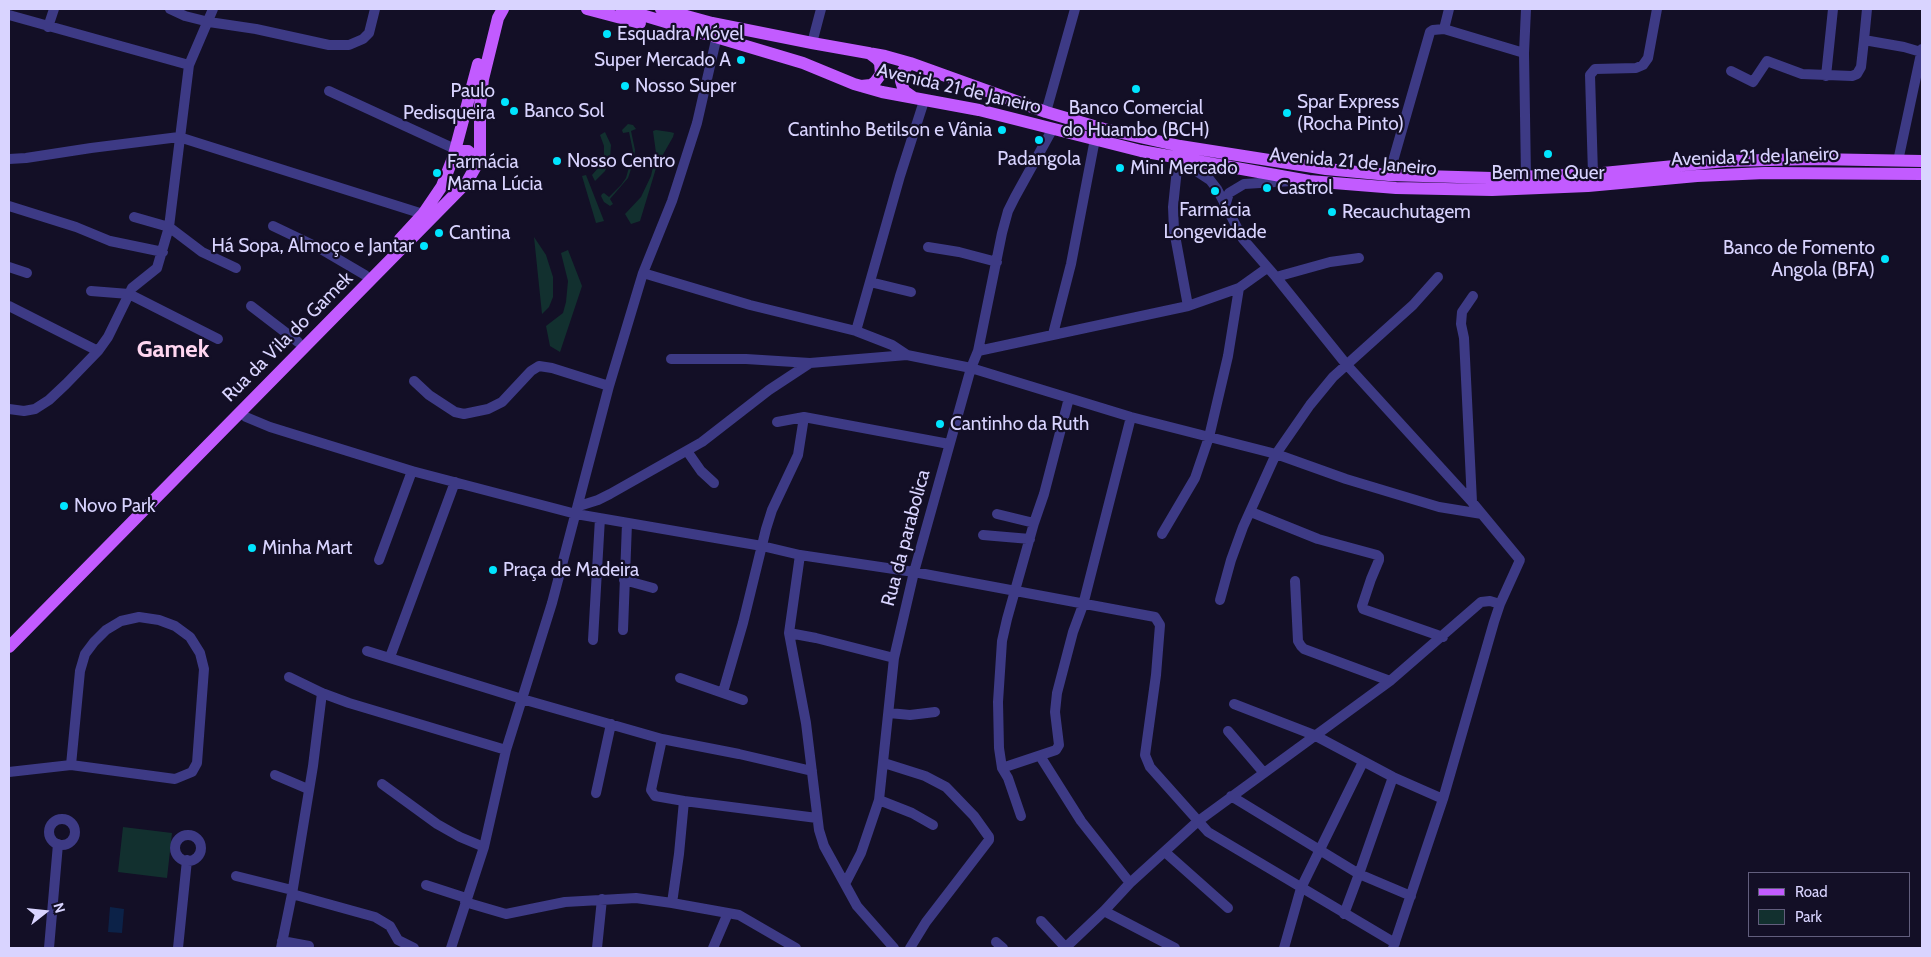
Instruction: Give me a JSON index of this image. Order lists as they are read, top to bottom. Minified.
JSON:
{"streets":{"main road":["Avenida 21 de Janeiro","Rua da Vila do Gamek"],"street":["Rua da parabolica"]},"crossings":[["Avenida 21 de Janeiro","Rua da parabolica"]],"districts":["Gamek"],"places":["Esquadra Móvel","Super Mercado A","Nosso Super","Banco Comercial do Huambo (BCH)","Paulo Pedisqueira","Banco Sol","Spar Express (Rocha Pinto)","Cantinho Betilson e Vânia","Padangola","Bem me Quer","Nosso Centro","Mini Mercado","Farmácia Mama Lúcia","Castrol","Farmácia Longevidade","Recauchutagem","Cantina","Há Sopa, Almoço e Jantar","Banco de Fomento Angola (BFA)","Cantinho da Ruth","Novo Park","Minha Mart","Praça de Madeira"],"legend":["Road","Park"],"north":"right"}
